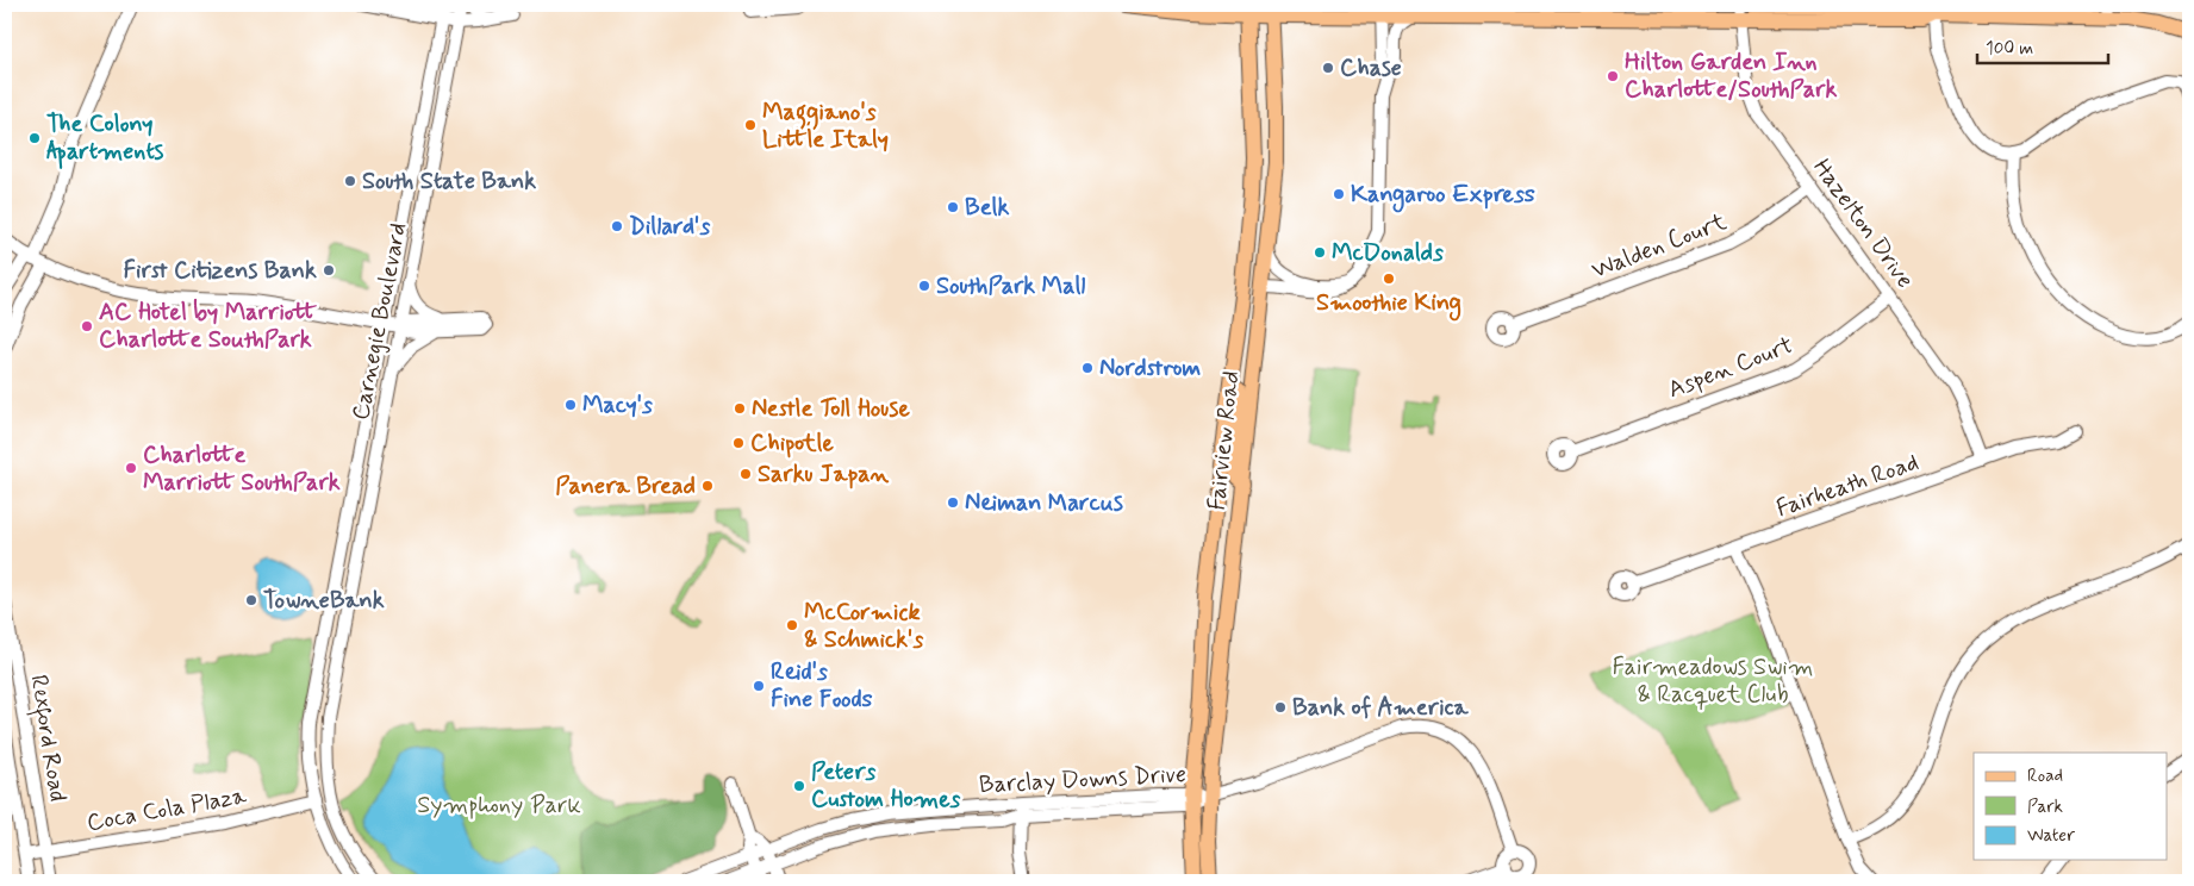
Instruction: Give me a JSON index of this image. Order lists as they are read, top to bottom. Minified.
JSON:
{"streets":{"main road":["Fairview Road"],"street":["Hazelton Drive","Walden Court","Carnegie Boulevard","Aspen Court","Fairheath Road","Rexford Road","Barclay Downs Drive","Coca Cola Plaza"]},"crossings":[["Hazelton Drive","Walden Court"],["Hazelton Drive","Aspen Court"],["Hazelton Drive","Fairheath Road"],["Carnegie Boulevard","Coca Cola Plaza"],["Fairview Road","Barclay Downs Drive"],["Rexford Road","Coca Cola Plaza"]],"parks":["Fairmeadows Swim & Racquet Club","Symphony Park"],"places":["Chase","Hilton Garden Inn Charlotte/SouthPark","Maggiano's Little Italy","The Colony Apartments","South State Bank","Kangaroo Express","Belk","Dillard's","McDonalds","First Citizens Bank","Smoothie King","SouthPark Mall","AC Hotel by Marriott Charlotte SouthPark","Nordstrom","Macy's","Nestle Toll House","Chipotle","Charlotte Marriott SouthPark","Sarku Japan","Panera Bread","Neiman Marcus","TowneBank","McCormick & Schmick's","Reid's Fine Foods","Bank of America","Peters Custom Homes"],"legend":["Road","Park","Water"],"scale_bar":"100 m"}
